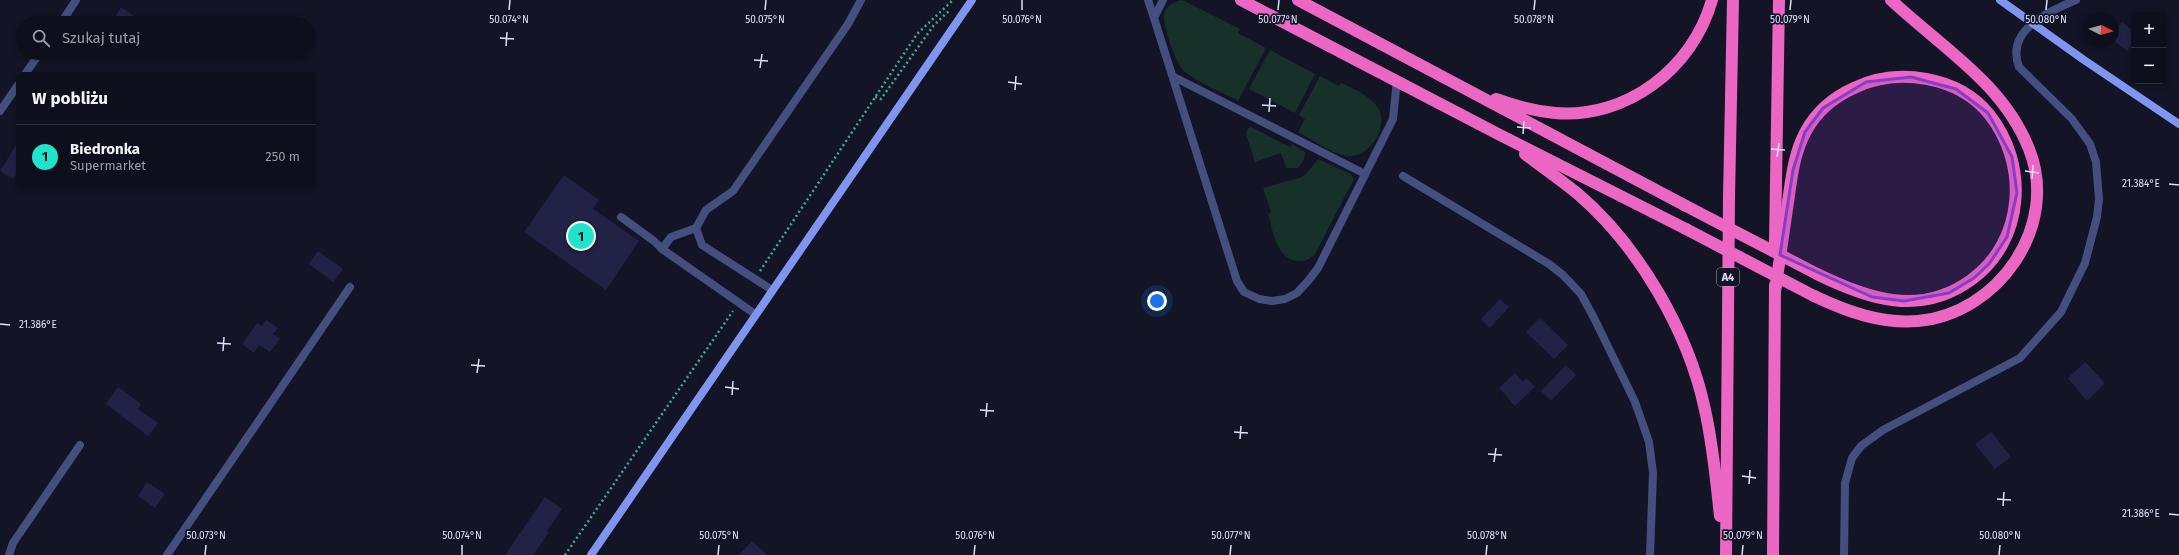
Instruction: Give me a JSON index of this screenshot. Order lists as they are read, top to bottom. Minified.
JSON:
{"streets":{"highway":["A4"]},"north":"right","page":{"map_buttons":["+","−"],"search":"Szukaj tutaj","heading":"W pobliżu","list":[{"mark":"1","name":"Biedronka","note":"Supermarket","value":"250 m"}],"pins":"1"},"coordinates":["50.074°N","50.076°N","50.077°N","50.078°N","50.079°N","50.075°N","50.080°N","21.384°E","21.386°E","50.073°N"]}
